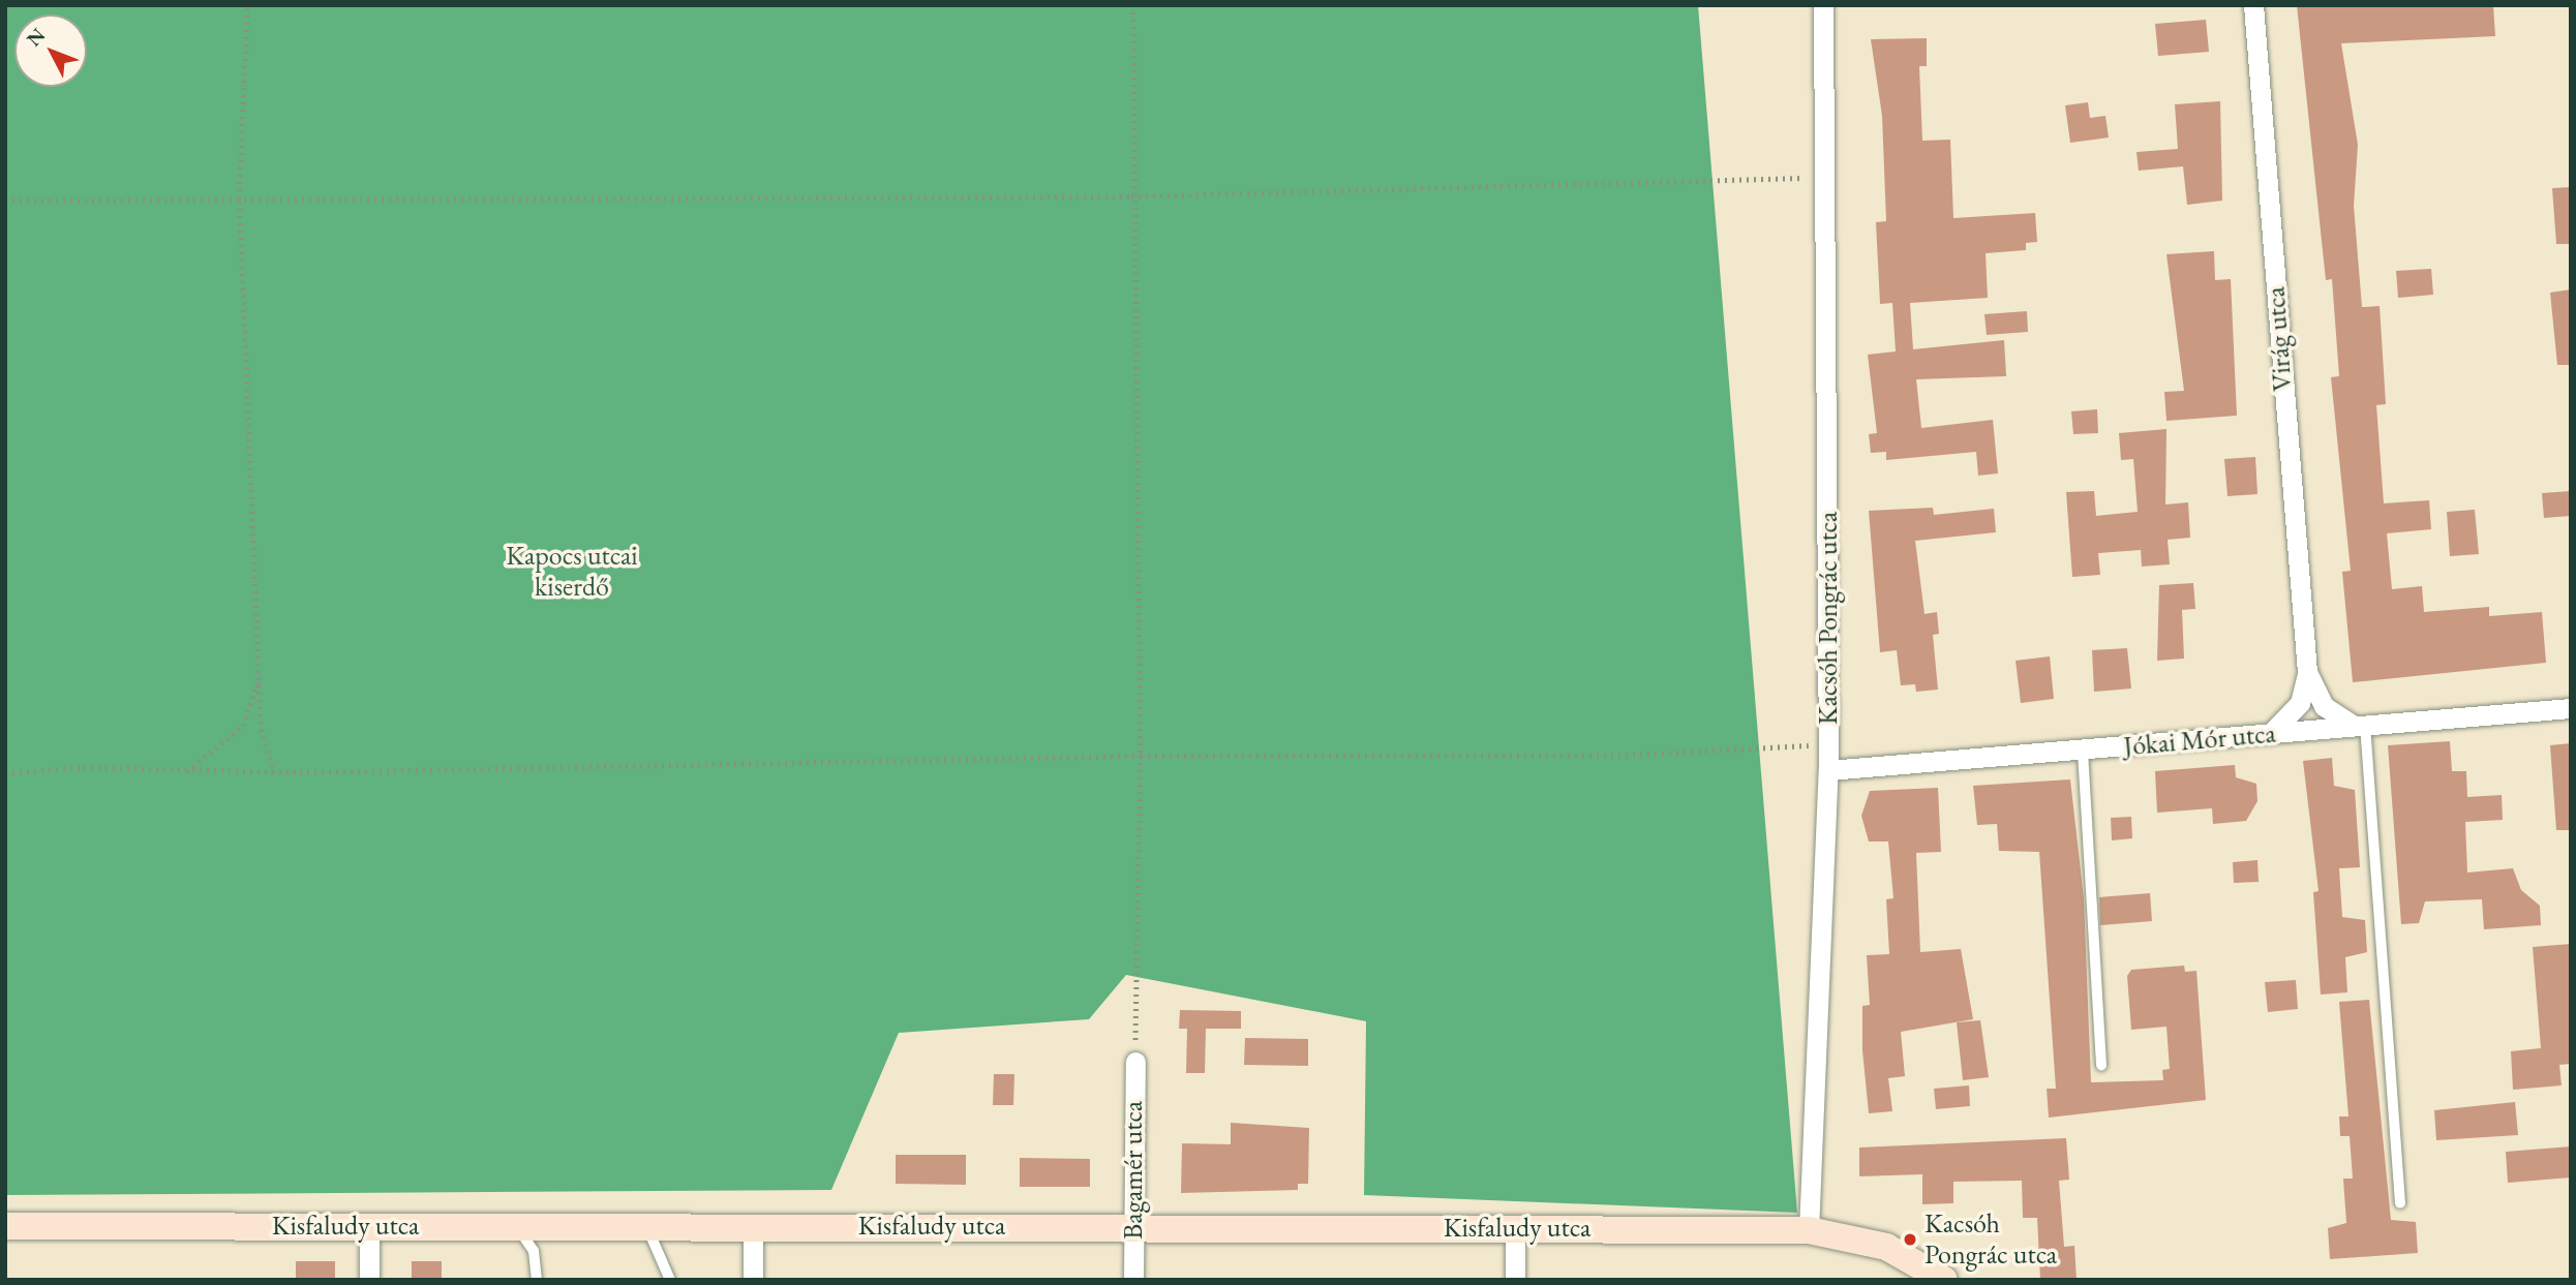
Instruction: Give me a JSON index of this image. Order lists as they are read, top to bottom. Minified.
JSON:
{"streets":{"street":["Virág utca","Kacsóh Pongrác utca","Jókai Mór utca","Bagamér utca","Kisfaludy utca"]},"crossings":[["Virág utca","Jókai Mór utca"],["Kacsóh Pongrác utca","Jókai Mór utca"],["Kacsóh Pongrác utca","Kisfaludy utca"],["Bagamér utca","Kisfaludy utca"]],"parks":["Kapocs utcai kiserdő"],"places":["Kacsóh Pongrác utca"],"north":"top left"}
